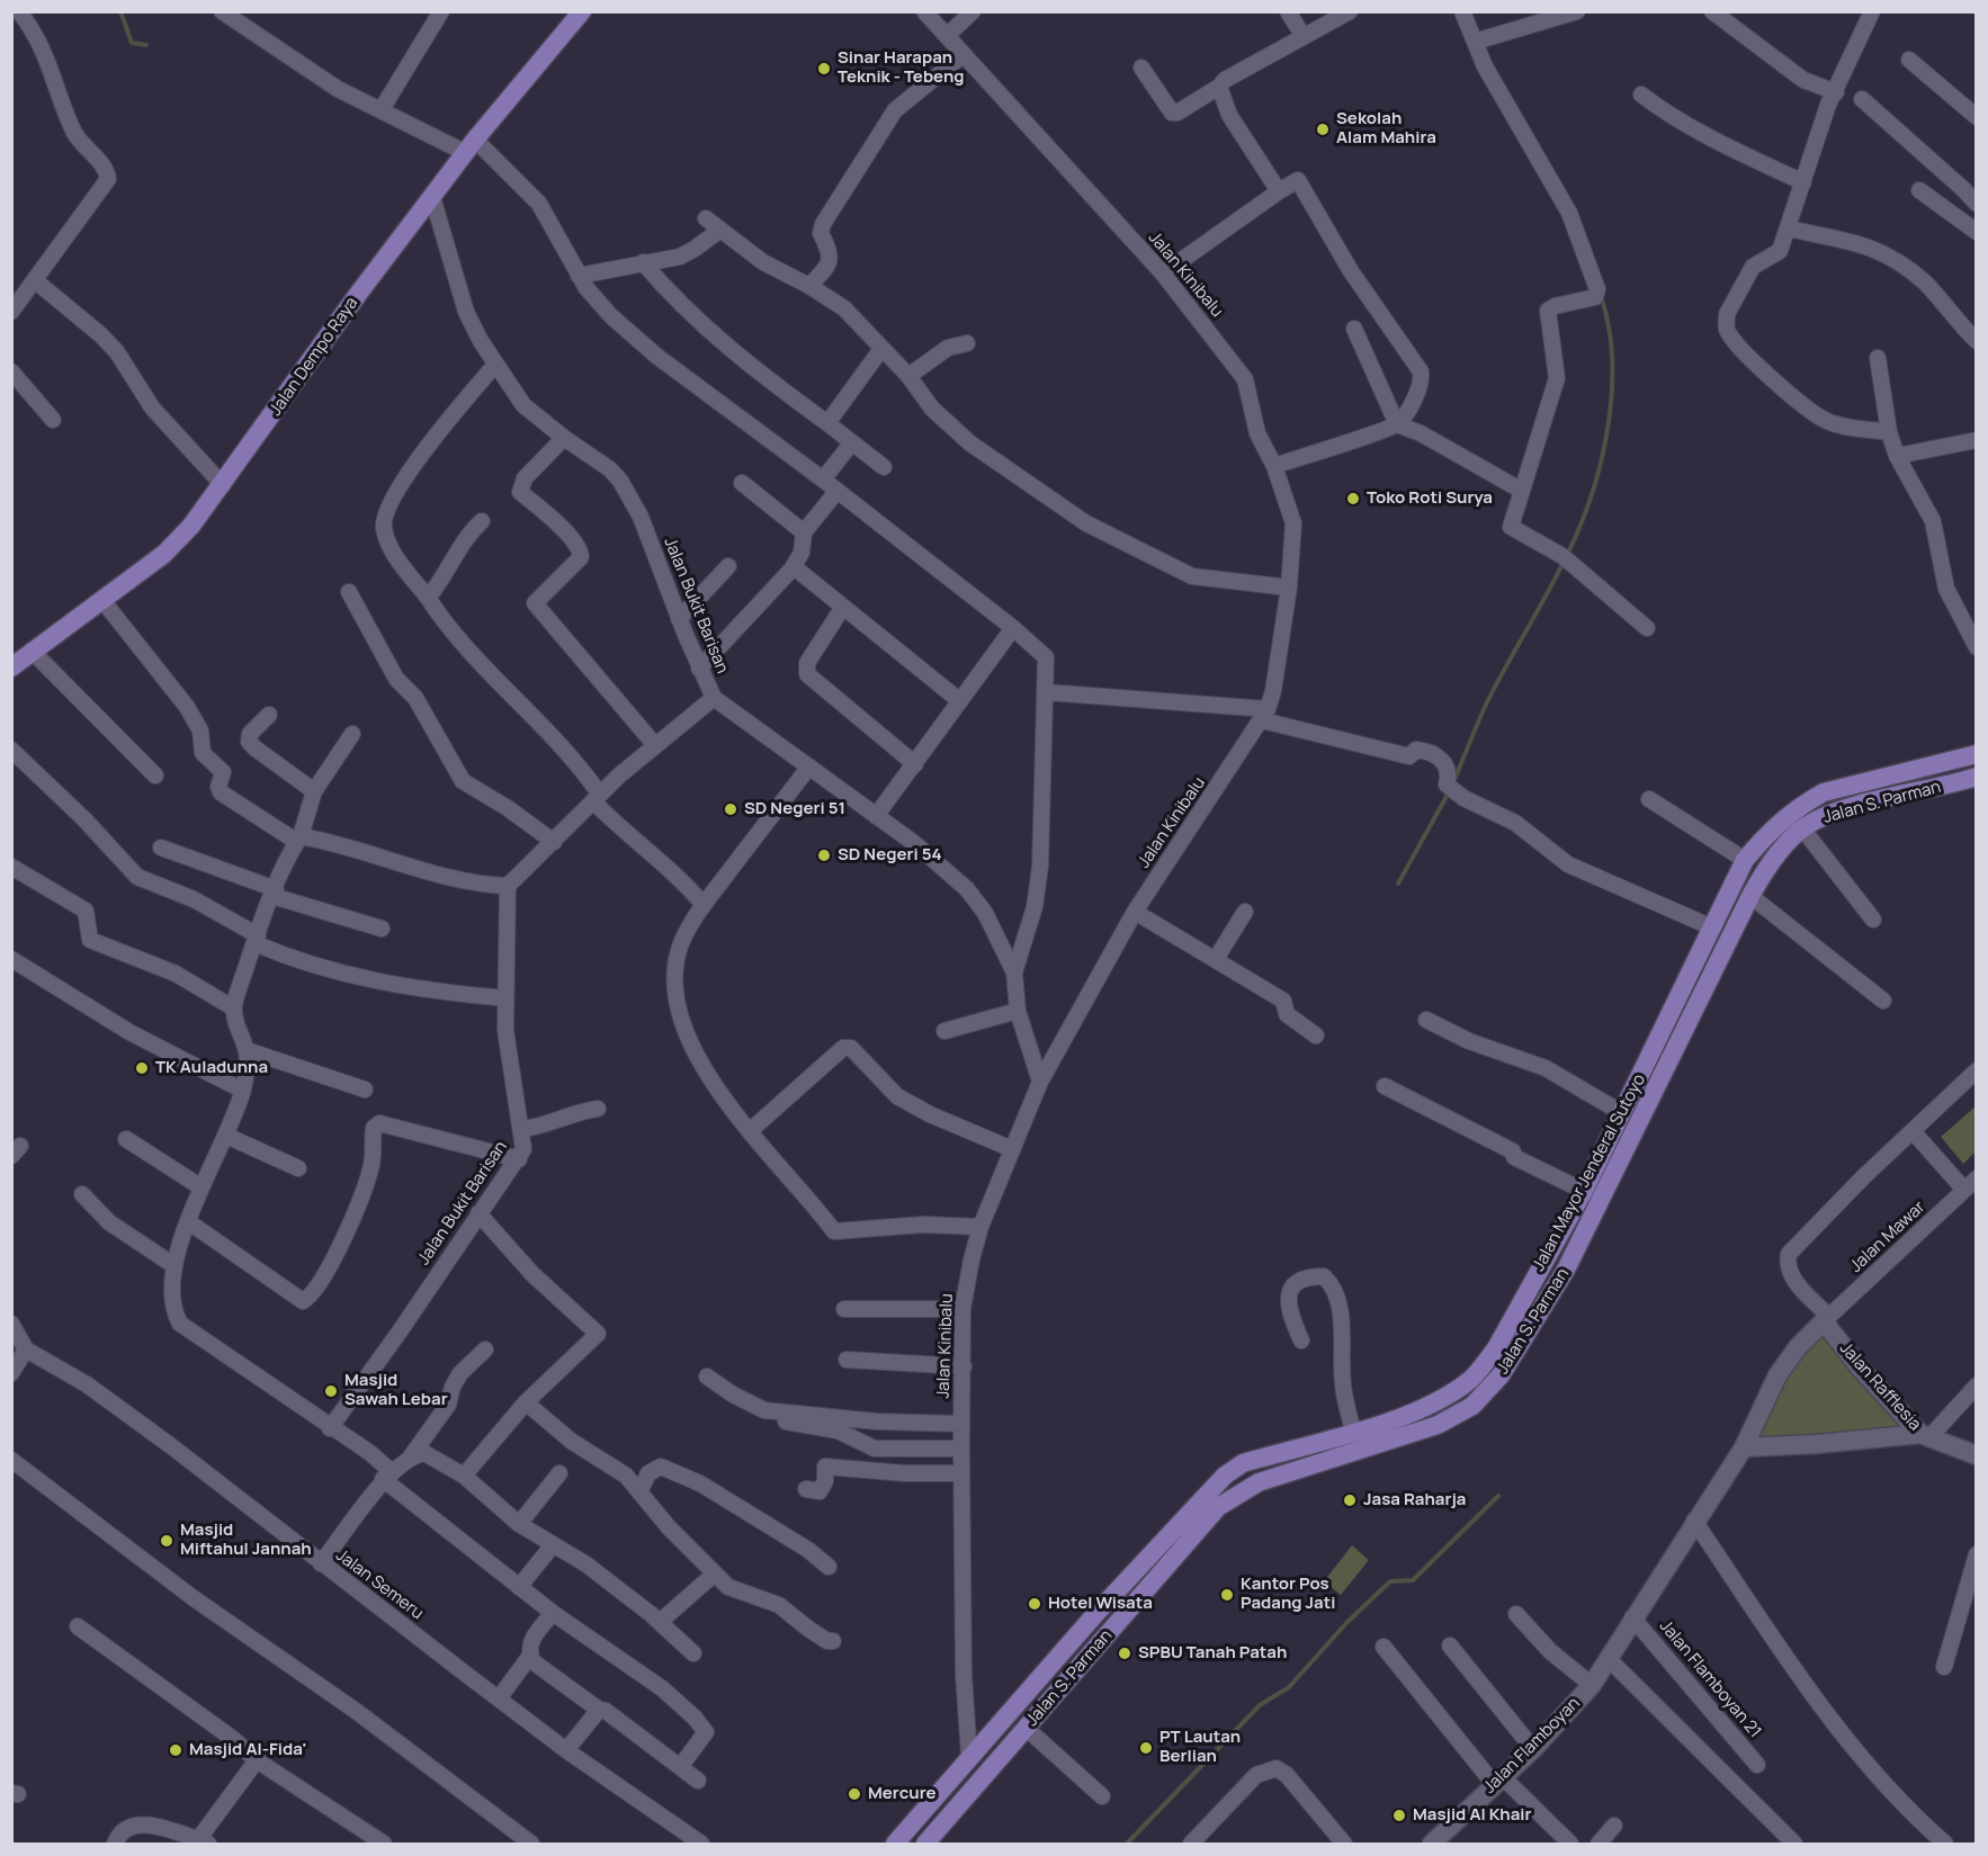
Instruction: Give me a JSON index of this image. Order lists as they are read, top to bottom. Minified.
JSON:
{"streets":{"main road":["Jalan Dempo Raya","Jalan S. Parman","Jalan Mayor Jenderal Sutoyo"],"street":["Jalan Kinibalu","Jalan Bukit Barisan","Jalan Mawar","Jalan Rafflesia","Jalan Semeru","Jalan Flamboyan 21","Jalan Flamboyan"]},"crossings":[["Jalan Kinibalu","Jalan Bukit Barisan"],["Jalan Kinibalu","Jalan S. Parman"],["Jalan Dempo Raya","Jalan Bukit Barisan"],["Jalan S. Parman","Jalan Mayor Jenderal Sutoyo"],["Jalan Mawar","Jalan Rafflesia"],["Jalan Mawar","Jalan Flamboyan"],["Jalan Rafflesia","Jalan Flamboyan"],["Jalan Flamboyan 21","Jalan Flamboyan"]],"places":["Sinar Harapan Teknik - Tebeng","Sekolah Alam Mahira","Toko Roti Surya","SD Negeri 51","SD Negeri 54","TK Auladunna","Masjid Sawah Lebar","Jasa Raharja","Masjid Miftahul Jannah","Kantor Pos Padang Jati","Hotel Wisata","SPBU Tanah Patah","PT Lautan Berlian","Masjid Al-Fida'","Mercure","Masjid Al Khair"]}
